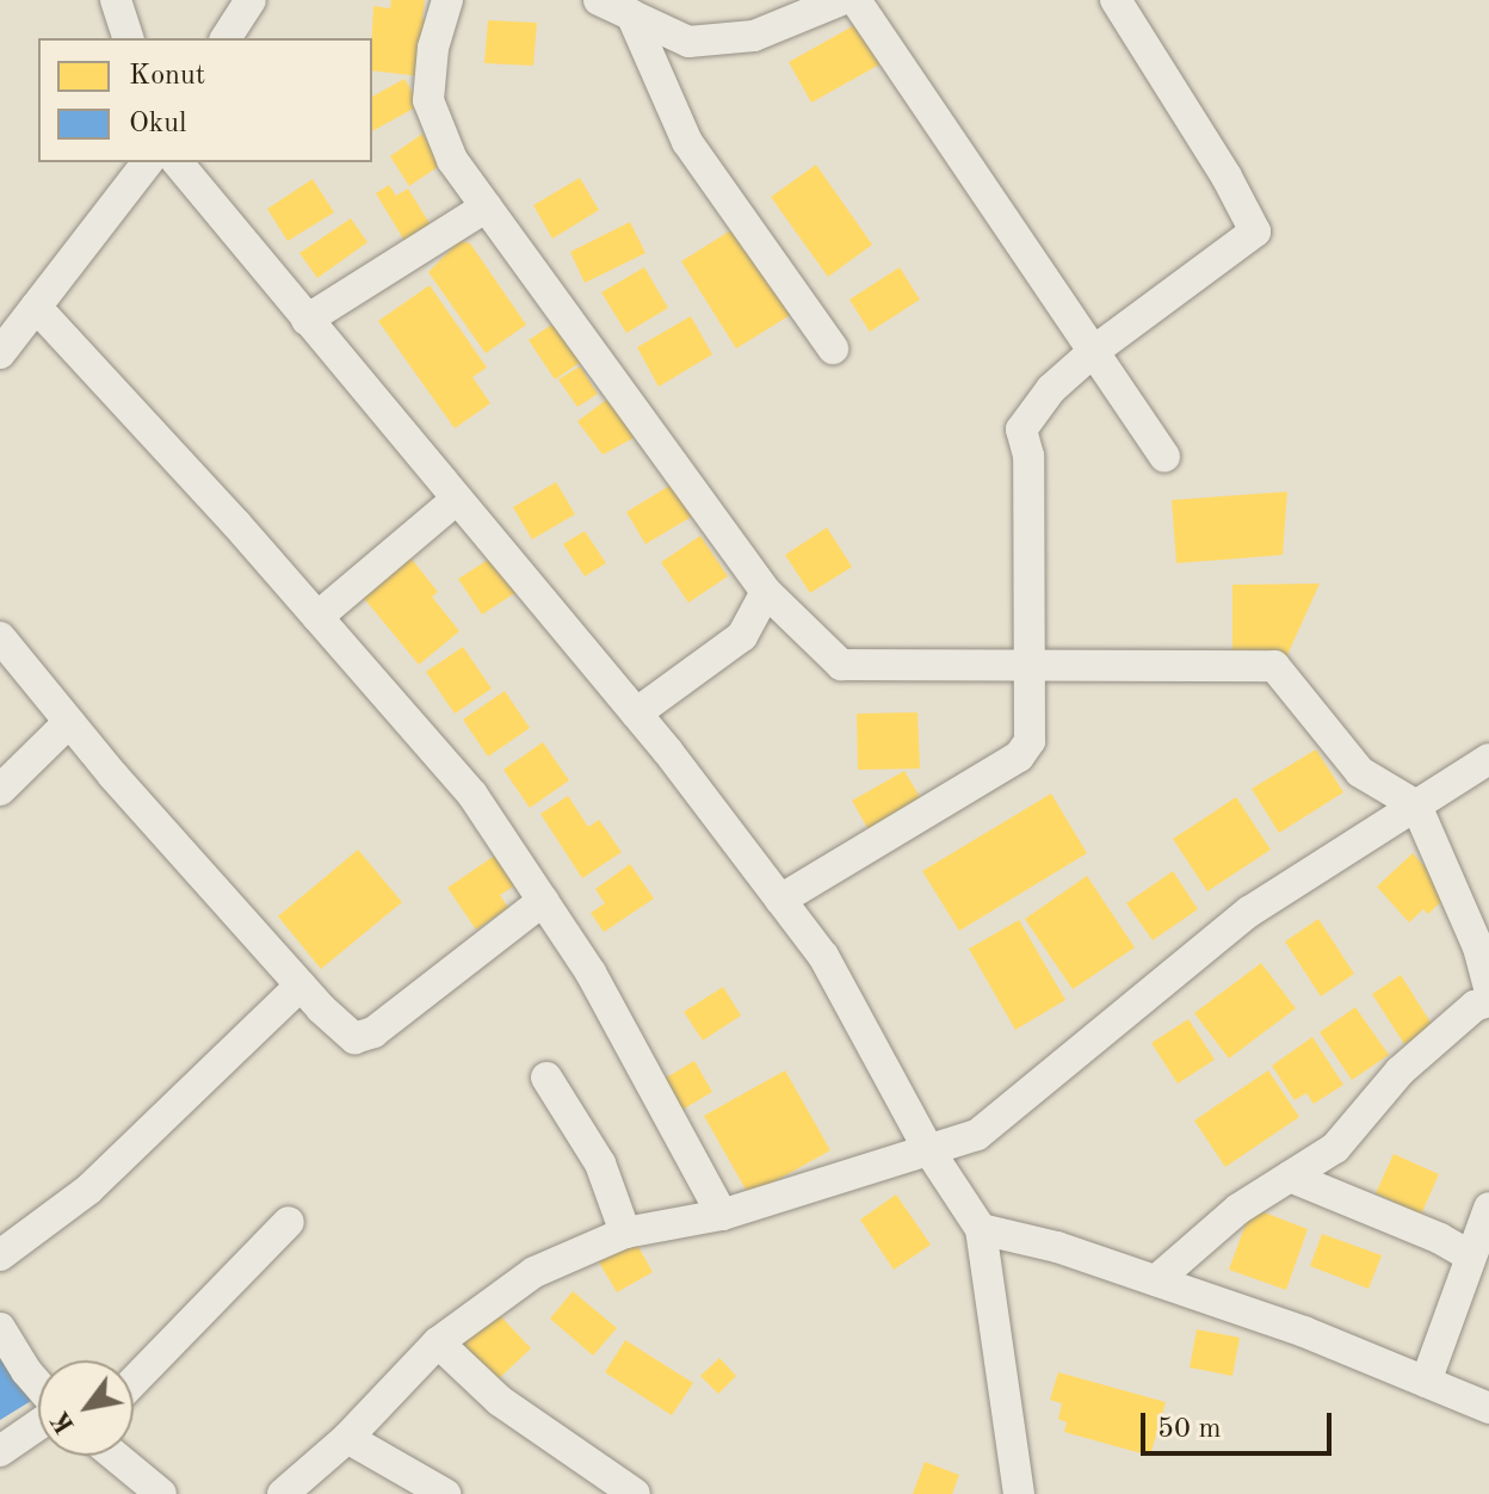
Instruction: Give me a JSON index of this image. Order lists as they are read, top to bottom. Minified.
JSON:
{"legend":["Konut","Okul"],"scale_bar":"50 m","north":"bottom left"}
